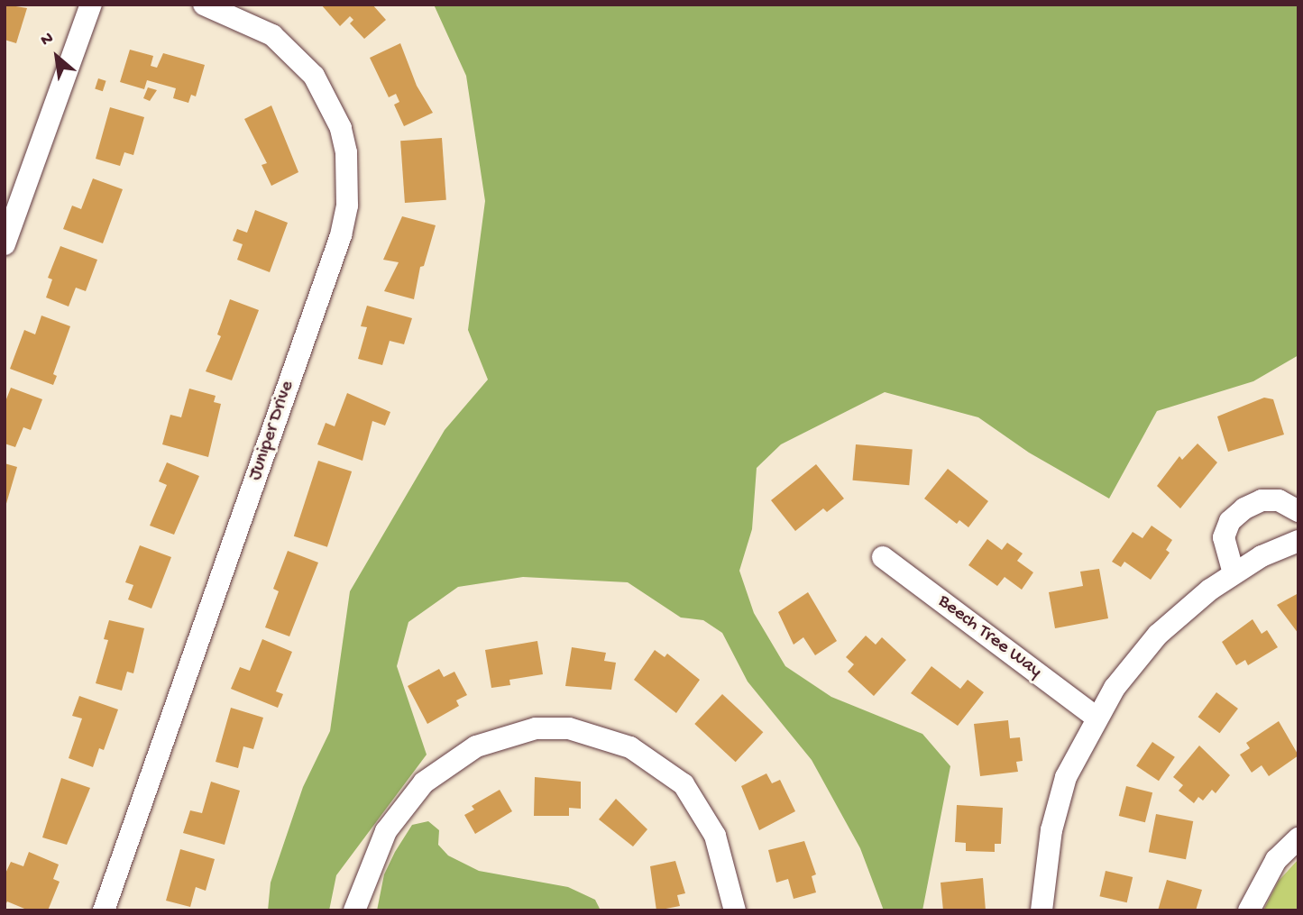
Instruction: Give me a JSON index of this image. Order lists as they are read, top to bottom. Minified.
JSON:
{"streets":{"street":["Juniper Drive","Beech Tree Way"]},"north":"top left"}
